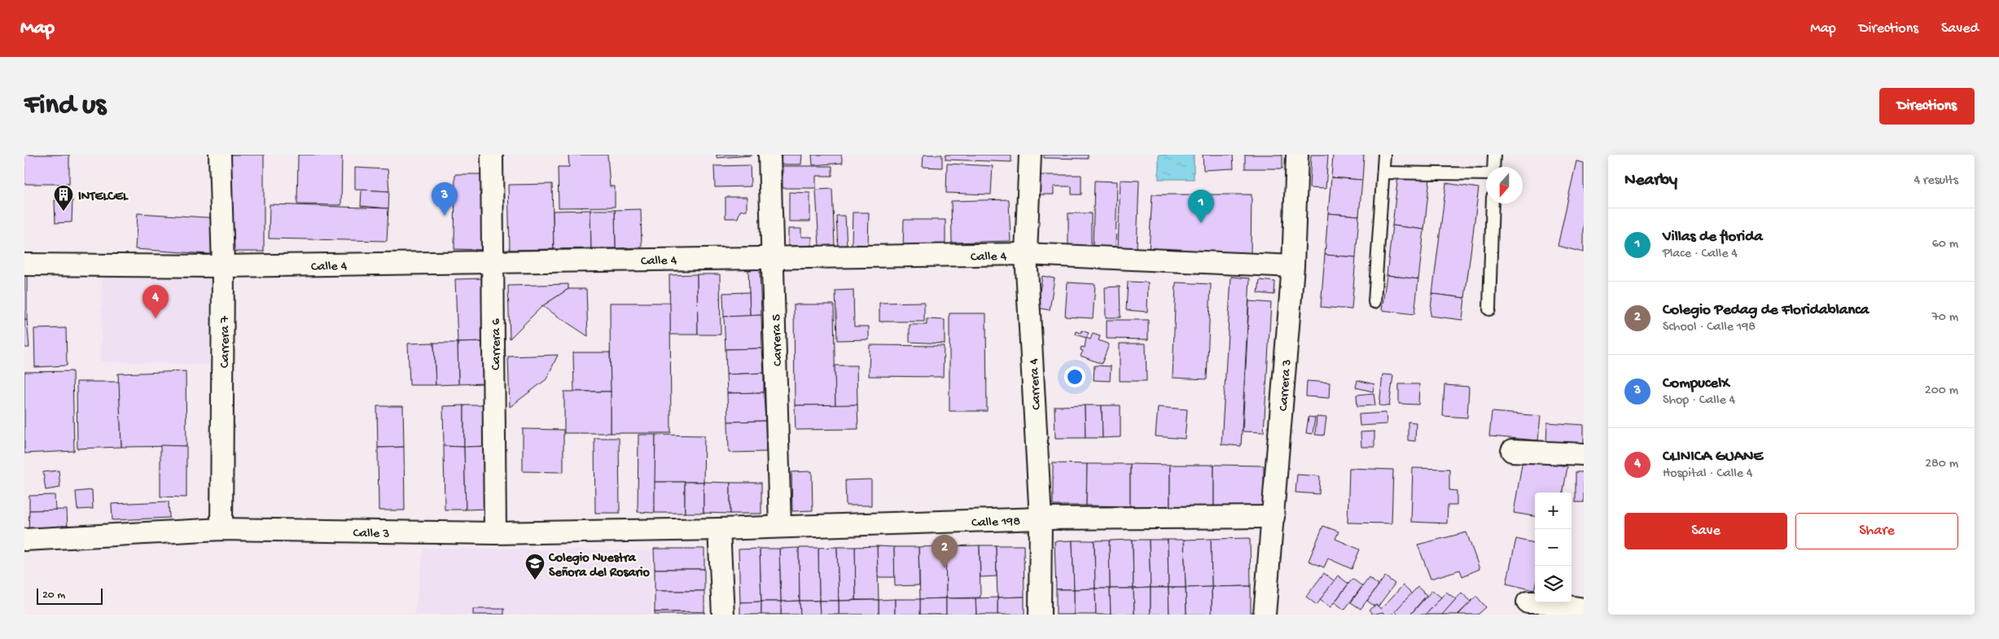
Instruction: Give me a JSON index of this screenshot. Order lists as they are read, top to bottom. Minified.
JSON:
{"streets":{"street":["Calle 4","Carrera 5","Carrera 7","Carrera 6","Carrera 4","Carrera 3","Calle 198","Calle 3"]},"crossings":[["Calle 4","Carrera 5"],["Calle 4","Carrera 7"],["Calle 4","Carrera 6"],["Calle 4","Carrera 4"],["Calle 4","Carrera 3"],["Carrera 5","Calle 198"],["Carrera 7","Calle 3"],["Carrera 6","Calle 3"],["Carrera 4","Calle 198"],["Carrera 3","Calle 198"],["Calle 198","Calle 3"]],"places":{"building":["INTELCEL"],"school or university":["Colegio Nuestra Señora del Rosario"]},"scale_bar":"20 m","north":"bottom","page":{"header":"Map","nav":["Map","Directions","Saved"],"buttons":["Directions",["Save","Share"]],"title":"Find us","heading":["Nearby","4 results"],"pins":["3","1","4","2"],"list":[{"mark":"1","name":"Villas de florida","note":"Place · Calle 4","value":"60 m"},{"mark":"2","name":"Colegio Pedag de Floridablanca","note":"School · Calle 198","value":"70 m"},{"mark":"3","name":"CompucelX","note":"Shop · Calle 4","value":"200 m"},{"mark":"4","name":"CLINICA GUANE","note":"Hospital · Calle 4","value":"280 m"}],"map_buttons":["+","−"],"scale":"20 m"}}
